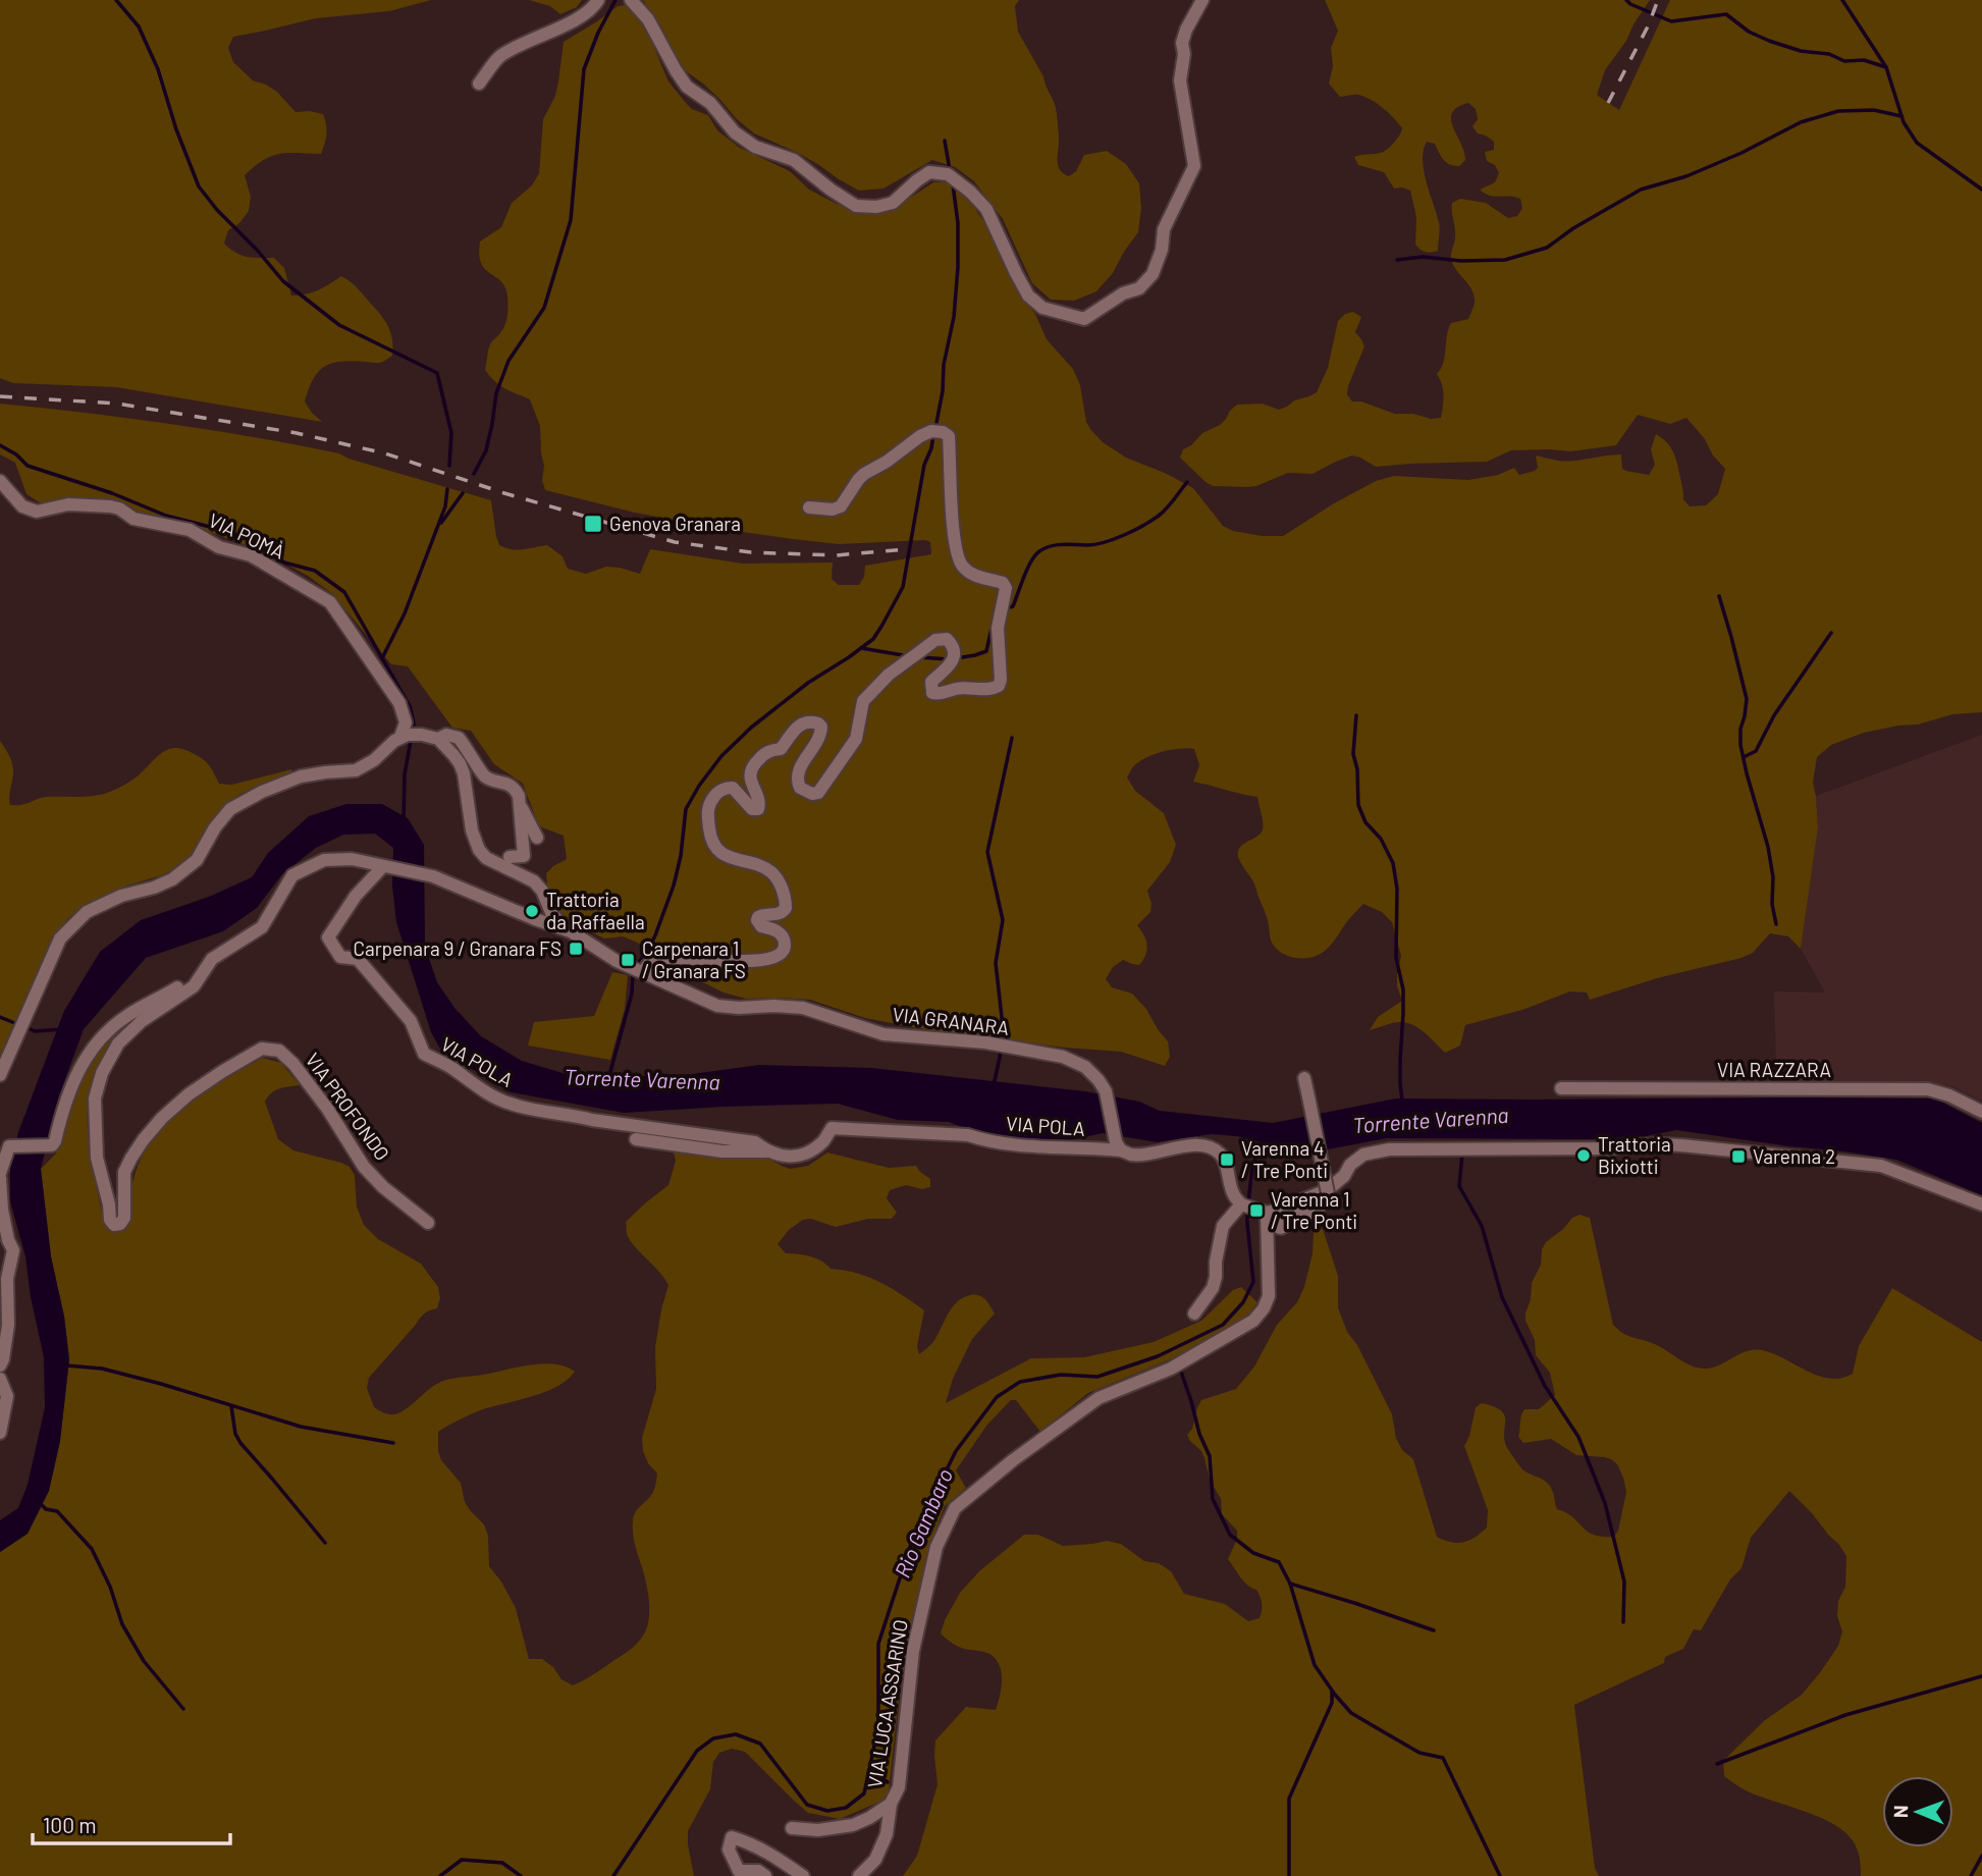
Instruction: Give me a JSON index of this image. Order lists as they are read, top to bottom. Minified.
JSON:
{"streets":{"street":["VIA POMÀ","VIA GRANARA","VIA POLA","VIA RAZZARA","VIA PROFONDO","VIA LUCA ASSARINO"]},"crossings":[["VIA GRANARA","VIA POLA"],["VIA GRANARA","VIA PROFONDO"]],"water":["Torrente Varenna","Rio Gambaro"],"places":{"transit":["Genova Granara","Carpenara 9 / Granara FS","Carpenara 1 / Granara FS","Varenna 2","Varenna 4 / Tre Ponti","Varenna 1 / Tre Ponti"],"other":["Trattoria da Raffaella","Trattoria Bixiotti"]},"scale_bar":"100 m","north":"left"}
